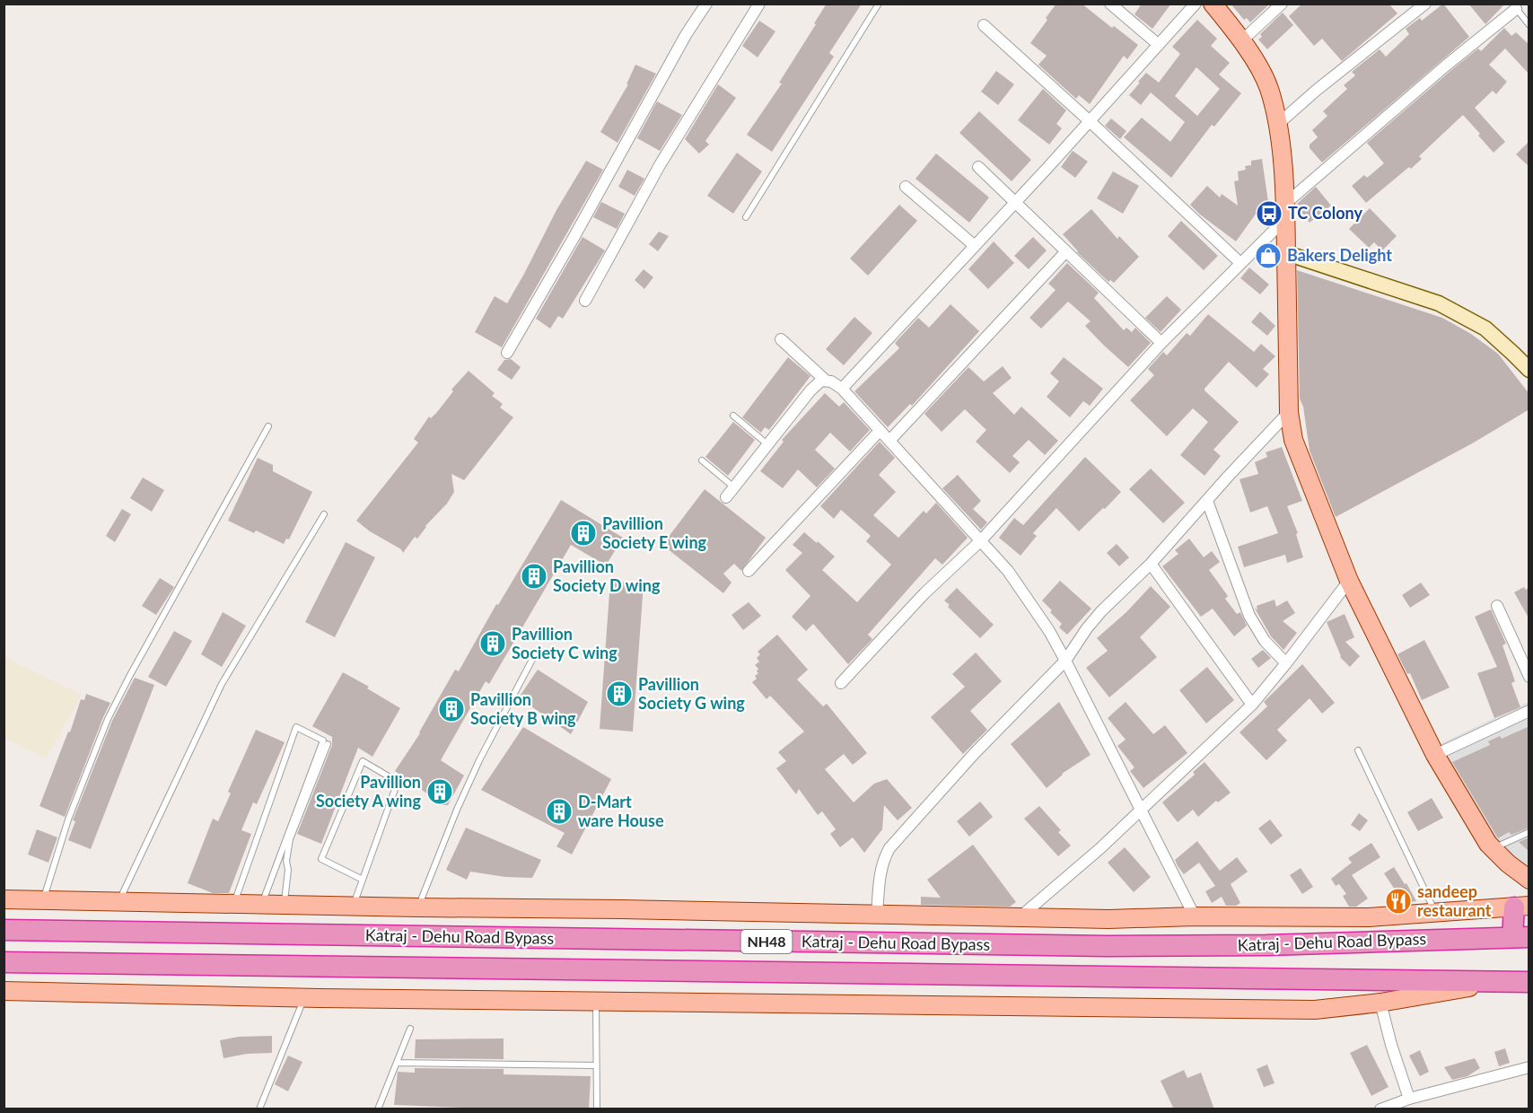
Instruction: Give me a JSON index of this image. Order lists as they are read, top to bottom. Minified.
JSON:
{"streets":{"highway":["Katraj - Dehu Road Bypass","NH48"]},"places":{"bus stop":["TC Colony"],"shop":["Bakers Delight"],"building":["Pavillion Society E wing","Pavillion Society D wing","Pavillion Society C wing","Pavillion Society G wing","Pavillion Society B wing","Pavillion Society A wing","D-Mart ware House"],"restaurant":["sandeep restaurant"]}}
